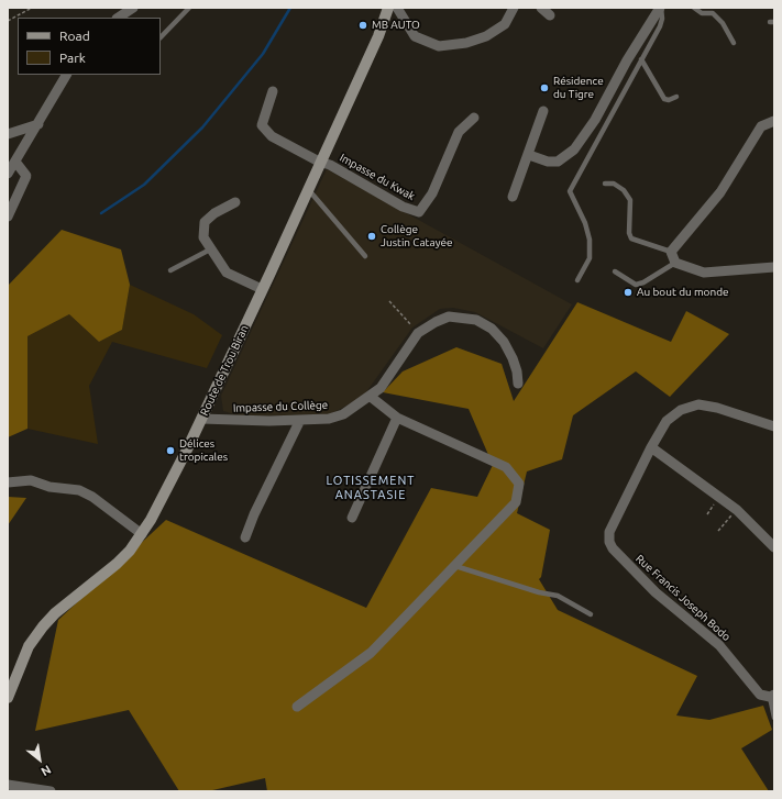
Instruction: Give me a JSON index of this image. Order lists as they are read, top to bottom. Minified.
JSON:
{"streets":{"main road":["Route de Trou Biran"],"street":["Impasse du Kwak","Impasse du Collège","Rue Francis Joseph Bodo"]},"crossings":[["Impasse du Kwak","Route de Trou Biran"],["Route de Trou Biran","Impasse du Collège"]],"districts":["LOTISSEMENT ANASTASIE"],"places":["MB AUTO","Résidence du Tigre","Collège Justin Catayée","Au bout du monde","Délices tropicales"],"legend":["Road","Park"],"north":"bottom right"}
